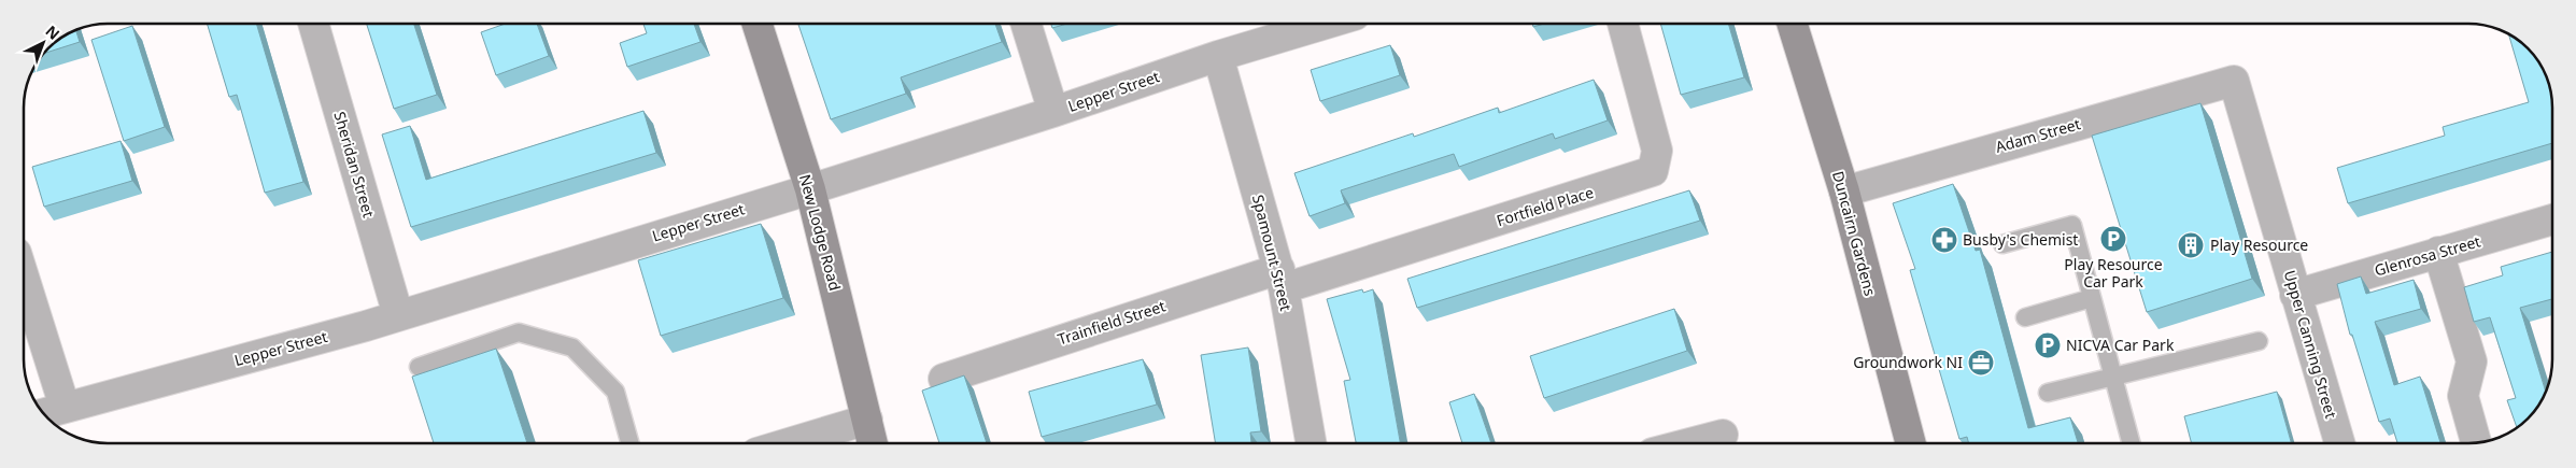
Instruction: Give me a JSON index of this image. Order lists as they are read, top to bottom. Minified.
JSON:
{"streets":{"street":["Lepper Street","Adam Street","Sheridan Street","Fortfield Place","New Lodge Road","Duncairn Gardens","Spamount Street","Glenrosa Street","Trainfield Street","Upper Canning Street"]},"crossings":[["Lepper Street","Sheridan Street"],["Lepper Street","New Lodge Road"],["Lepper Street","Spamount Street"],["Adam Street","Duncairn Gardens"],["Adam Street","Upper Canning Street"],["Fortfield Place","Spamount Street"],["Fortfield Place","Trainfield Street"],["Spamount Street","Trainfield Street"],["Glenrosa Street","Upper Canning Street"]],"places":{"parking":["Play Resource Car Park","NICVA Car Park"],"pharmacy":["Busby's Chemist"],"building":["Play Resource"],"office":["Groundwork NI"]},"north":"top right"}
